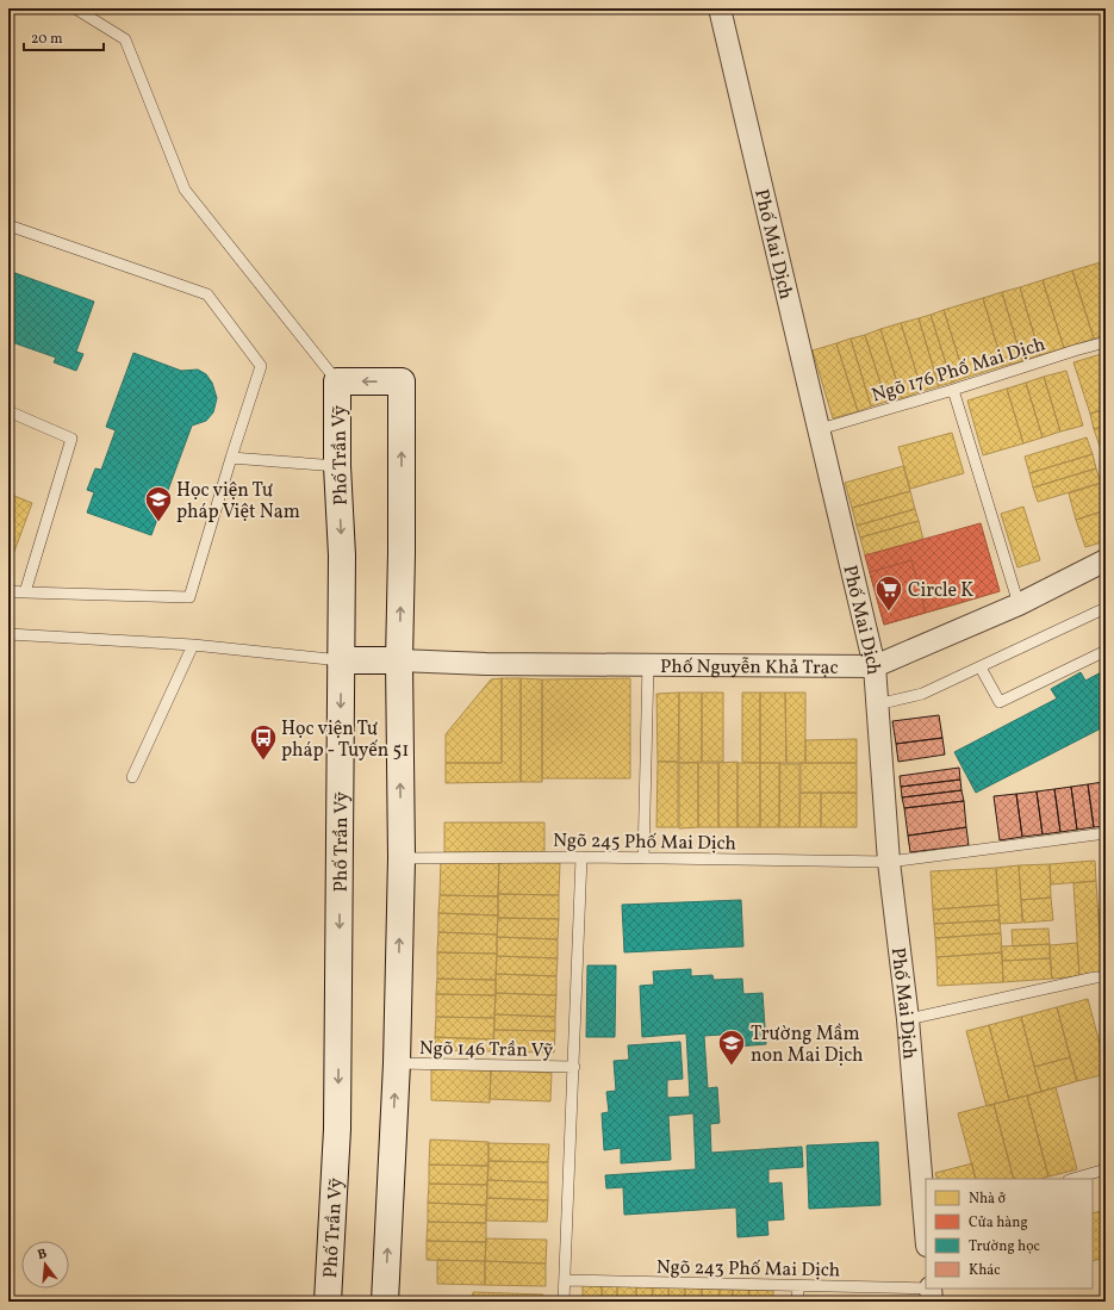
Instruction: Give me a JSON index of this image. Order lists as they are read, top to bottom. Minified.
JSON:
{"streets":{"main road":["Phố Trần Vỹ"],"street":["Phố Mai Dịch","Phố Nguyễn Khả Trạc"],"lane":["Ngõ 176 Phố Mai Dịch","Ngõ 245 Phố Mai Dịch","Ngõ 146 Trần Vỹ","Ngõ 243 Phố Mai Dịch"]},"crossings":[["Phố Mai Dịch","Ngõ 176 Phố Mai Dịch"],["Phố Mai Dịch","Phố Nguyễn Khả Trạc"],["Phố Mai Dịch","Ngõ 245 Phố Mai Dịch"]],"places":{"school or university":["Học viện Tư pháp Việt Nam","Trường Mầm non Mai Dịch"],"supermarket":["Circle K"],"bus stop":["Học viện Tư pháp - Tuyến 51"]},"legend":["Nhà ở","Cửa hàng","Trường học","Khác"],"scale_bar":"20 m","north":"top"}
